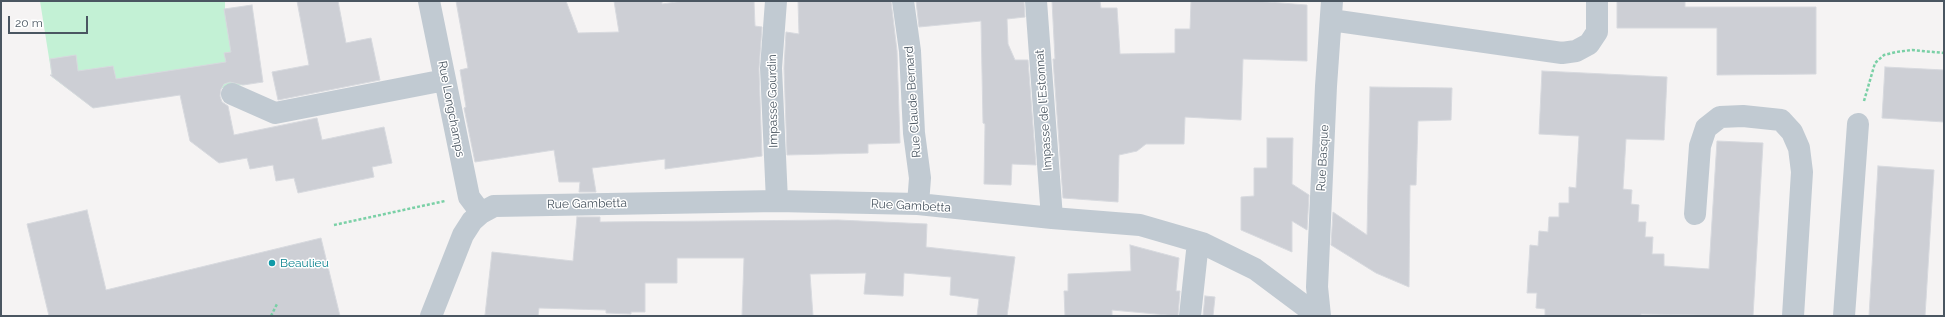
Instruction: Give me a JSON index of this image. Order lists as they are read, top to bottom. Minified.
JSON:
{"streets":{"street":["Impasse Gourdin","Rue Claude Bernard","Rue Longchamps","Impasse de l'Estonnat","Rue Basque","Rue Gambetta"]},"crossings":[["Impasse Gourdin","Rue Gambetta"],["Rue Claude Bernard","Rue Gambetta"],["Rue Longchamps","Rue Gambetta"],["Impasse de l'Estonnat","Rue Gambetta"],["Rue Basque","Rue Gambetta"]],"places":["Beaulieu"],"scale_bar":"20 m"}
